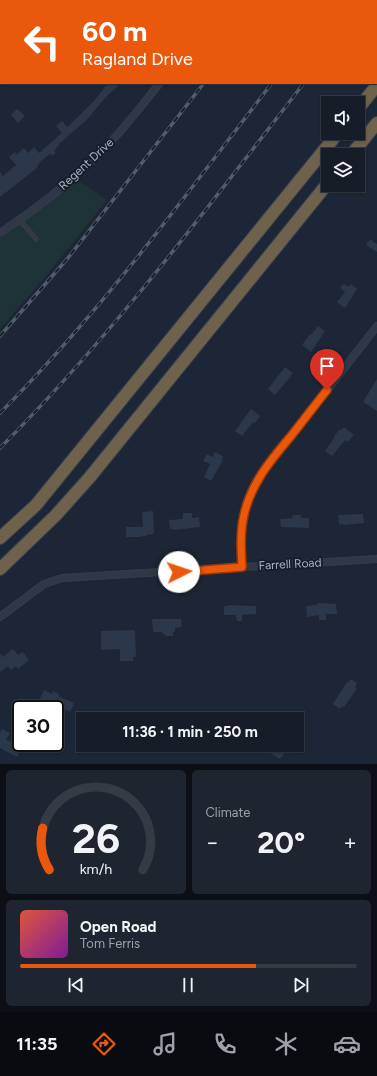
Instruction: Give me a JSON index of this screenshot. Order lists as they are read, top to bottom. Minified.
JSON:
{"streets":{"street":["Regent Drive","Farrell Road"]},"page":{"turn":["60 m","Ragland Drive"],"limit":"30","trip":"11:36 · 1 min · 250 m","tile":"Climate","heat":["−","20°","+"],"song":["Open Road","Tom Ferris"],"tabs":"11:35","gauge":["26","km/h"]}}
